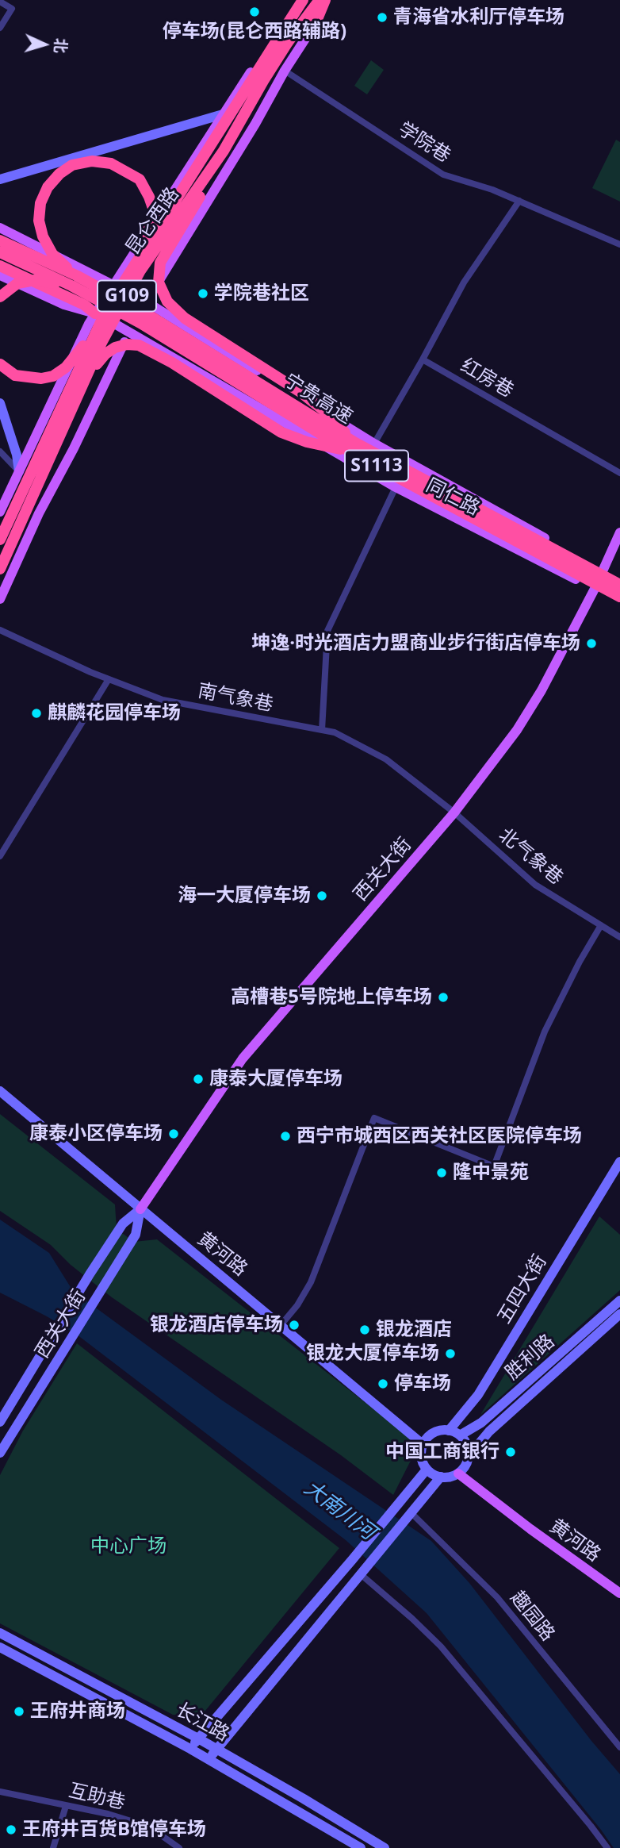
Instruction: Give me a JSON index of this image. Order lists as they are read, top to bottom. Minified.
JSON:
{"streets":{"highway":["昆仑西路","G109","宁贵高速","S1113"],"main road":["同仁路","西关大街","黄河路","五四大街","胜利路","长江路"],"street":["学院巷","红房巷","南气象巷","北气象巷","趣园路","互助巷"]},"crossings":[["同仁路","西关大街"],["南气象巷","北气象巷"],["南气象巷","西关大街"],["北气象巷","西关大街"],["西关大街","黄河路"],["黄河路","五四大街"],["黄河路","胜利路"],["五四大街","胜利路"]],"water":["大南川河"],"parks":["中心广场"],"places":["停车场(昆仑西路辅路)","青海省水利厅停车场","学院巷社区","坤逸·时光酒店力盟商业步行街店停车场","麒麟花园停车场","海一大厦停车场","高槽巷5号院地上停车场","康泰大厦停车场","康泰小区停车场","西宁市城西区西关社区医院停车场","隆中景苑","银龙酒店停车场","银龙酒店","银龙大厦停车场","停车场","中国工商银行","王府井商场","王府井百货B馆停车场"],"north":"right"}
